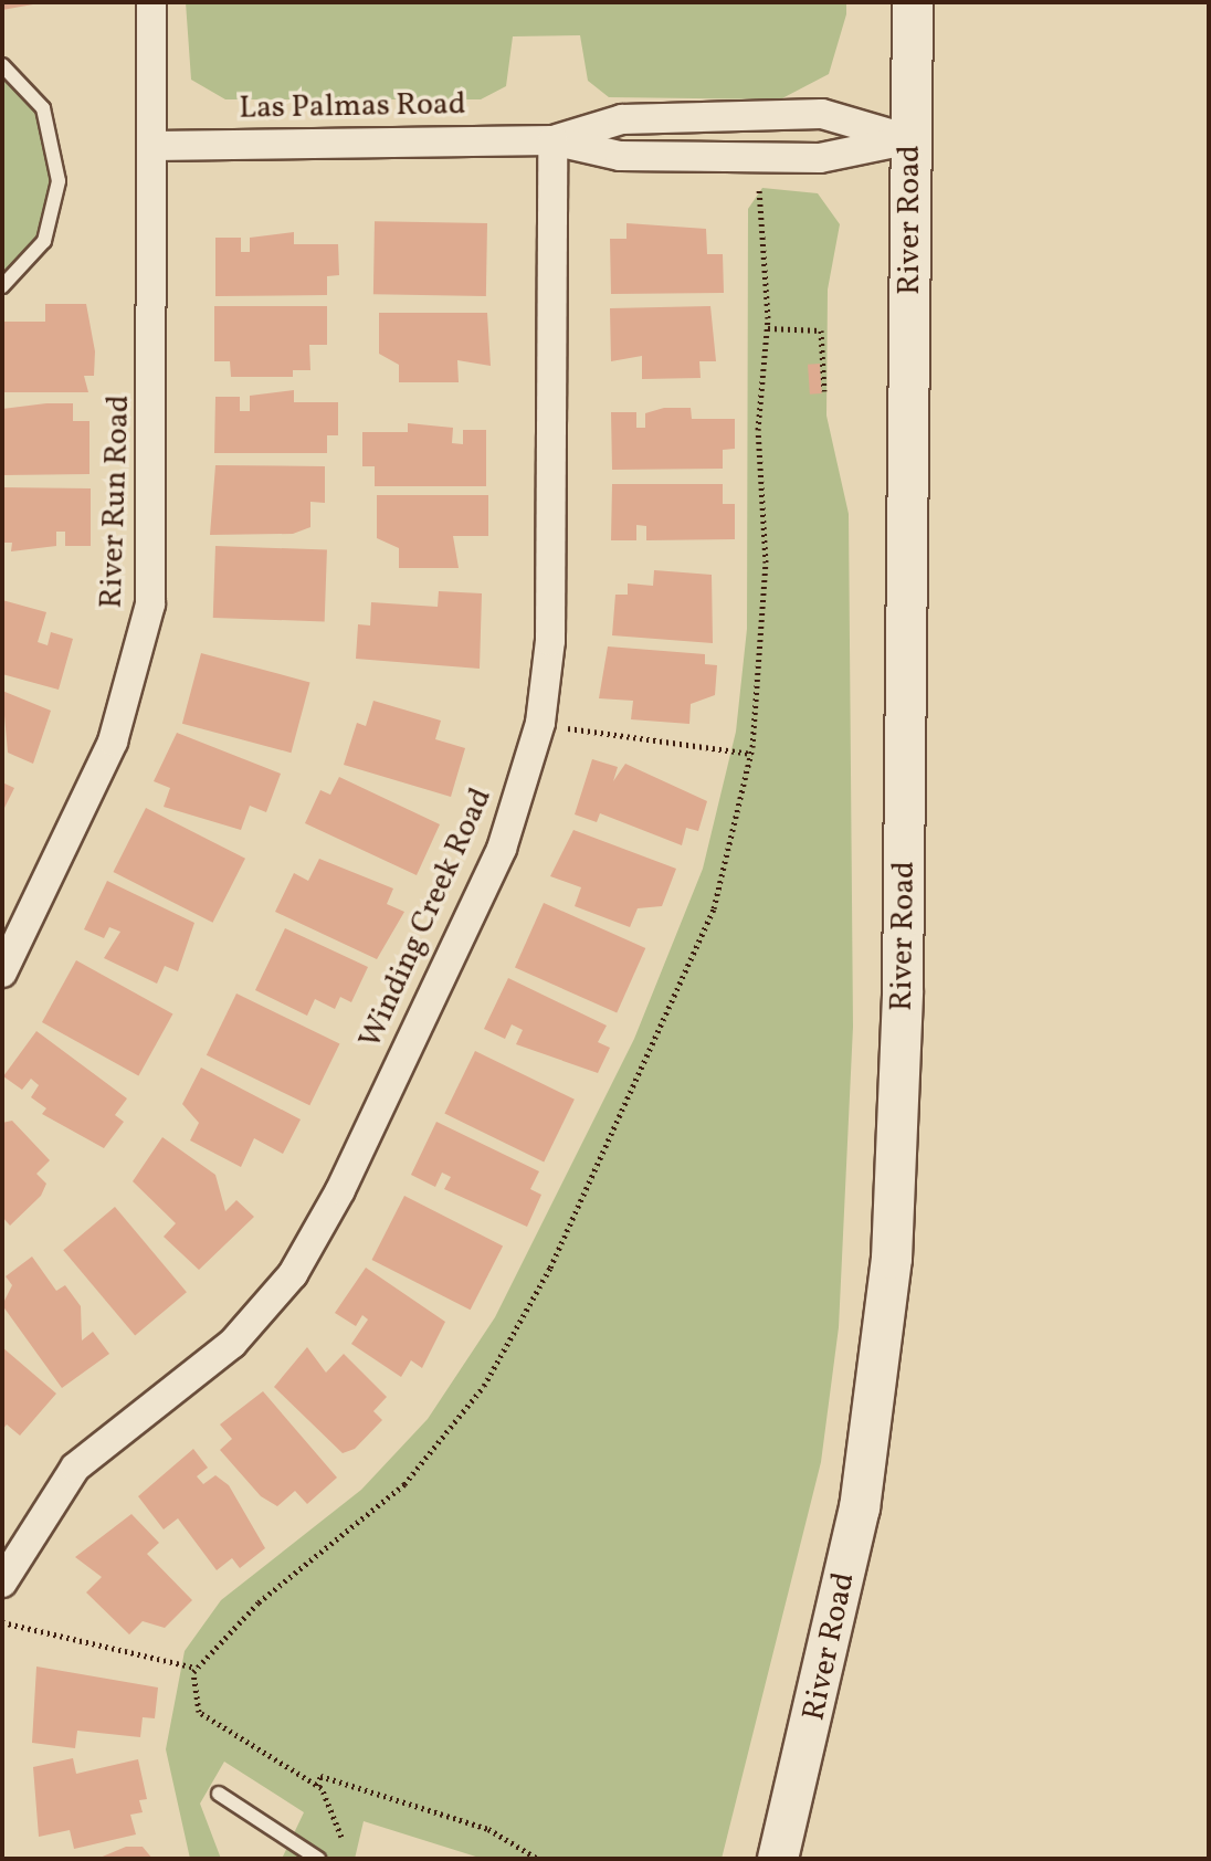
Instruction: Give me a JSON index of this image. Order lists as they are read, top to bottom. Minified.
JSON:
{"streets":{"main road":["River Road"],"street":["Las Palmas Road","River Run Road","Winding Creek Road"]},"crossings":[["Las Palmas Road","River Road"],["Las Palmas Road","River Run Road"],["Las Palmas Road","Winding Creek Road"]]}
